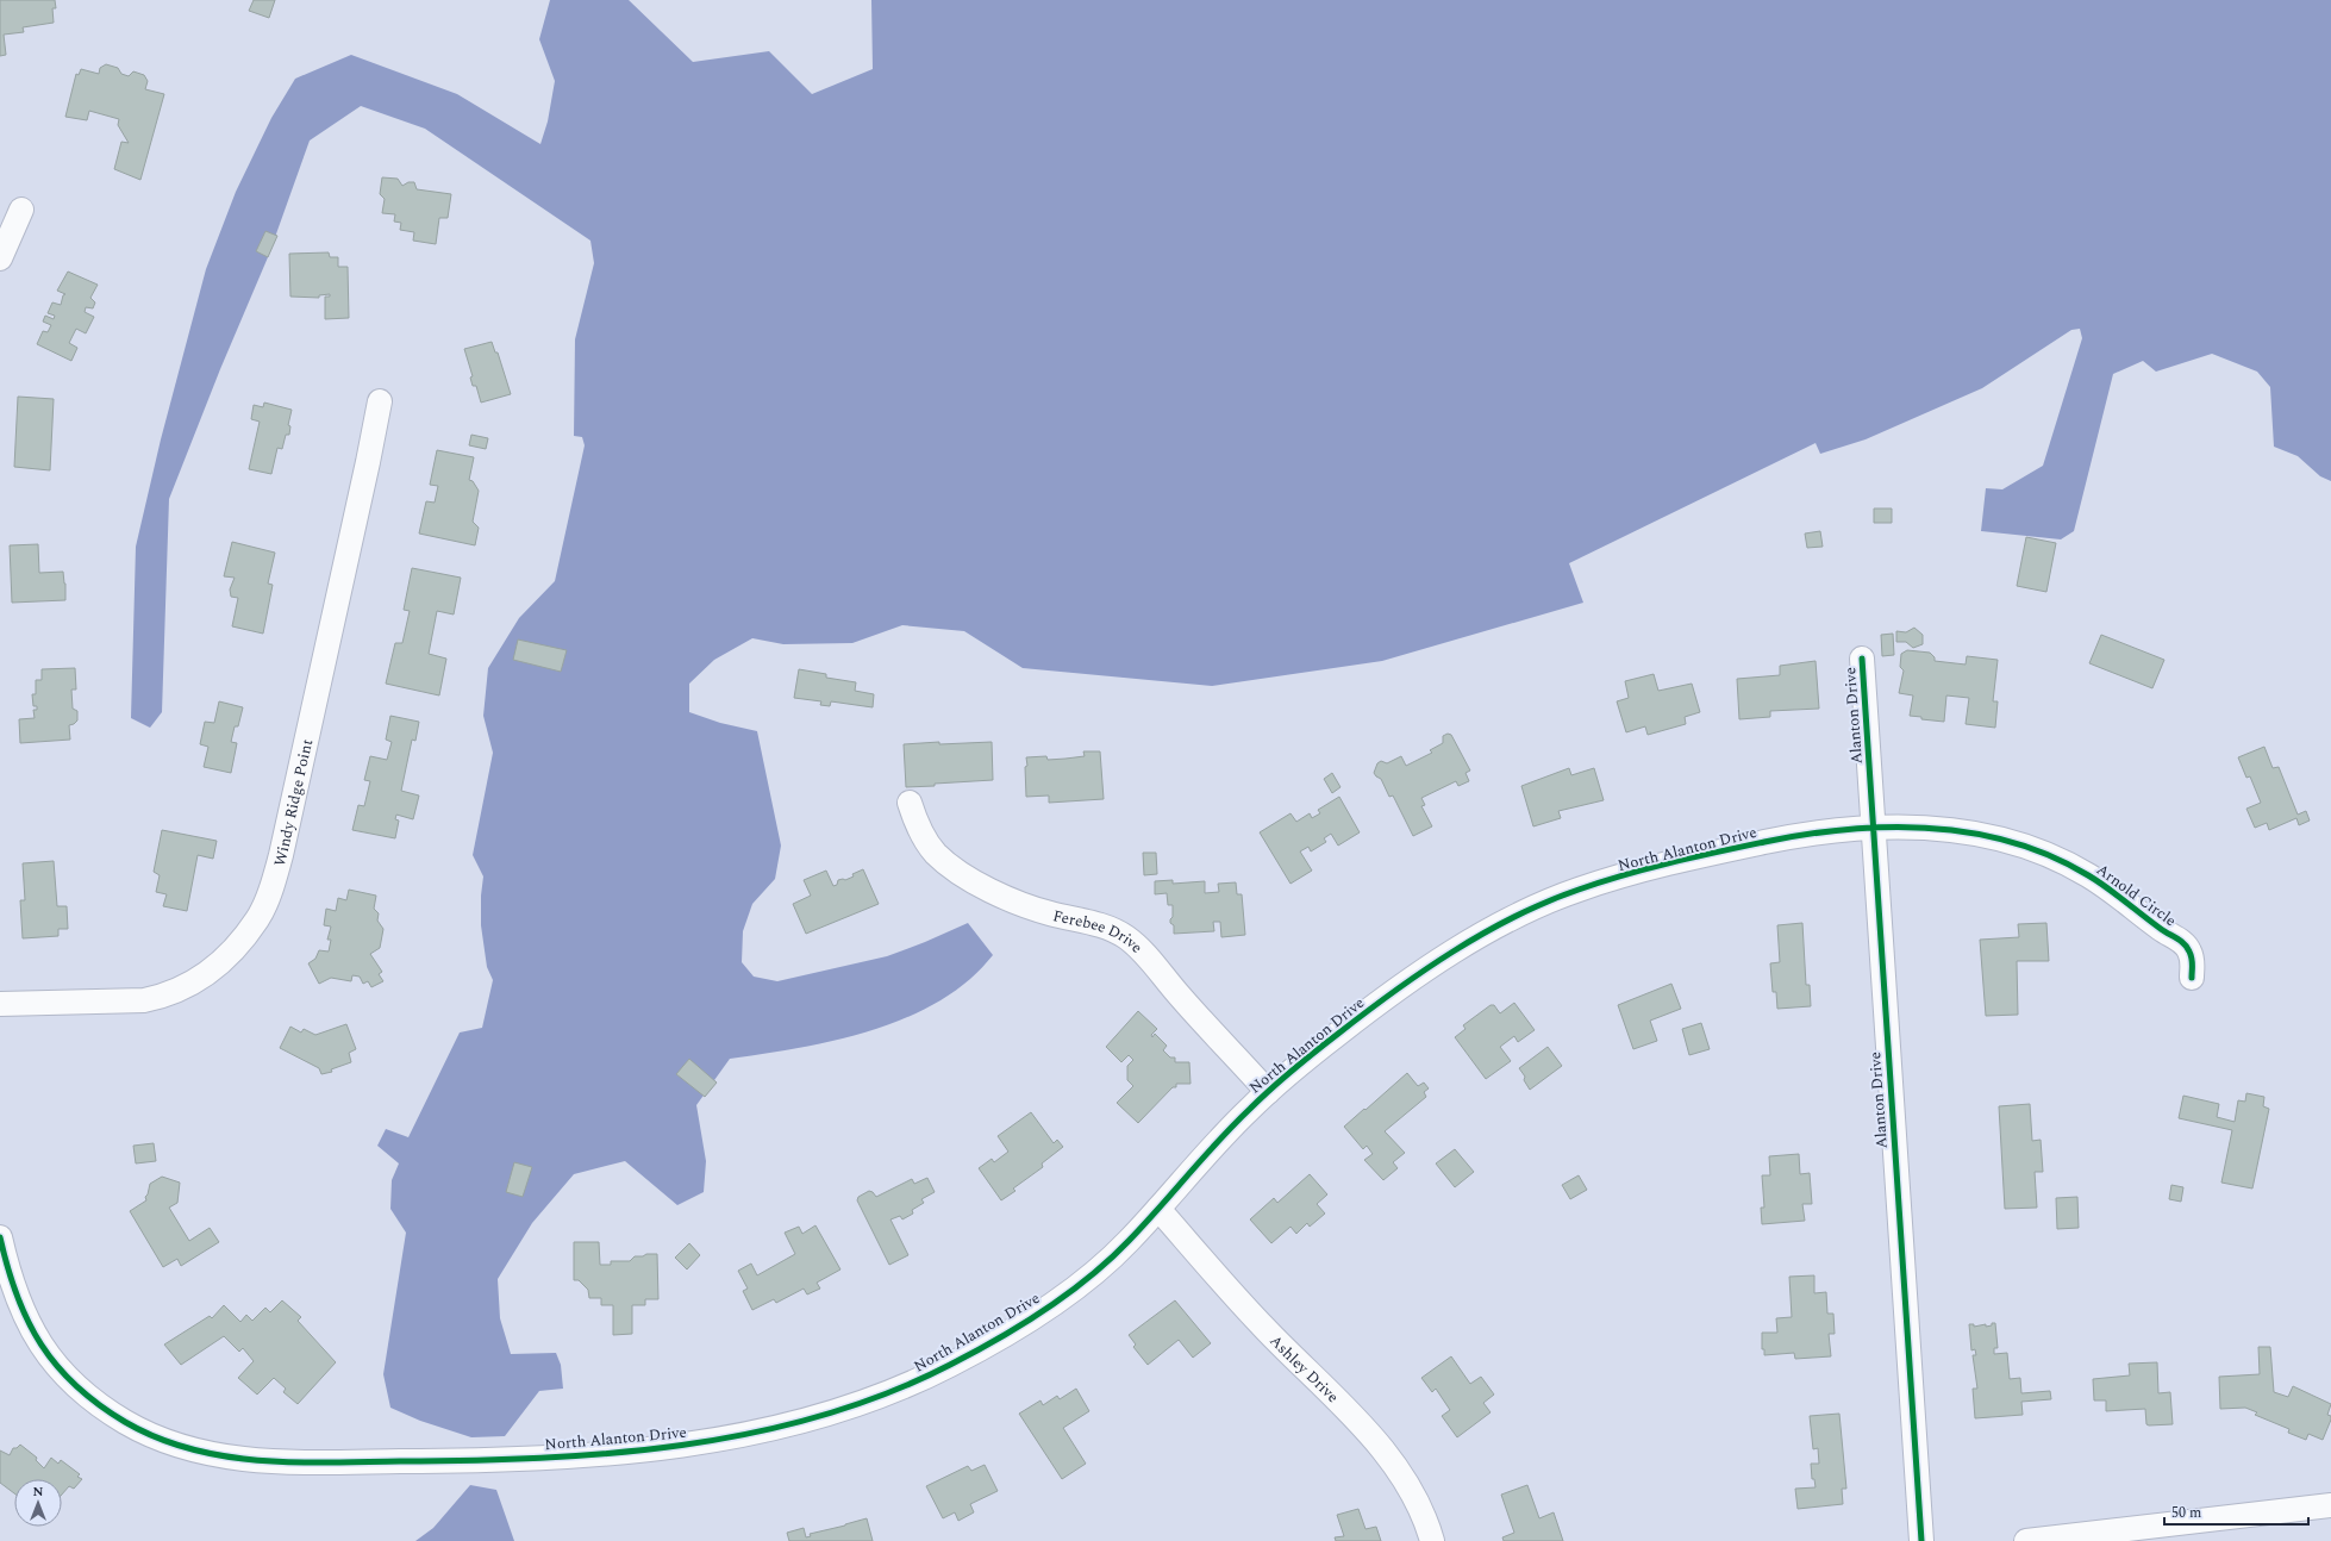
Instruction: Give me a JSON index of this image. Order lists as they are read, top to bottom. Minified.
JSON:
{"streets":{"street":["Alanton Drive","Windy Ridge Point","North Alanton Drive","Arnold Circle","Ferebee Drive","Ashley Drive"]},"crossings":[["Alanton Drive","North Alanton Drive"],["Alanton Drive","Arnold Circle"],["North Alanton Drive","Arnold Circle"],["North Alanton Drive","Ferebee Drive"],["North Alanton Drive","Ashley Drive"]],"scale_bar":"50 m","north":"top"}
